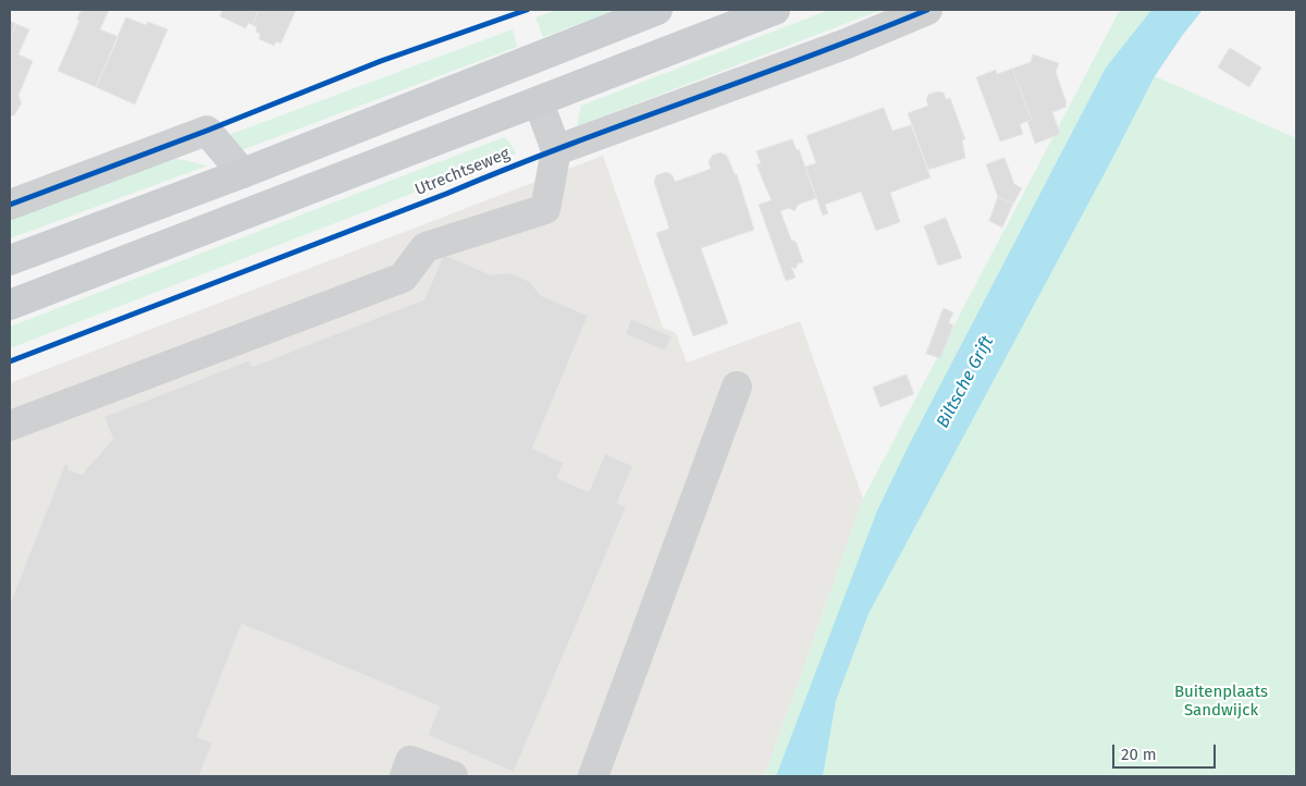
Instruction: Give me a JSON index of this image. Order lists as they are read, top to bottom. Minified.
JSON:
{"streets":{"cycle path":["Utrechtseweg"]},"water":["Biltsche Grift"],"parks":["Buitenplaats Sandwijck"],"scale_bar":"20 m"}
